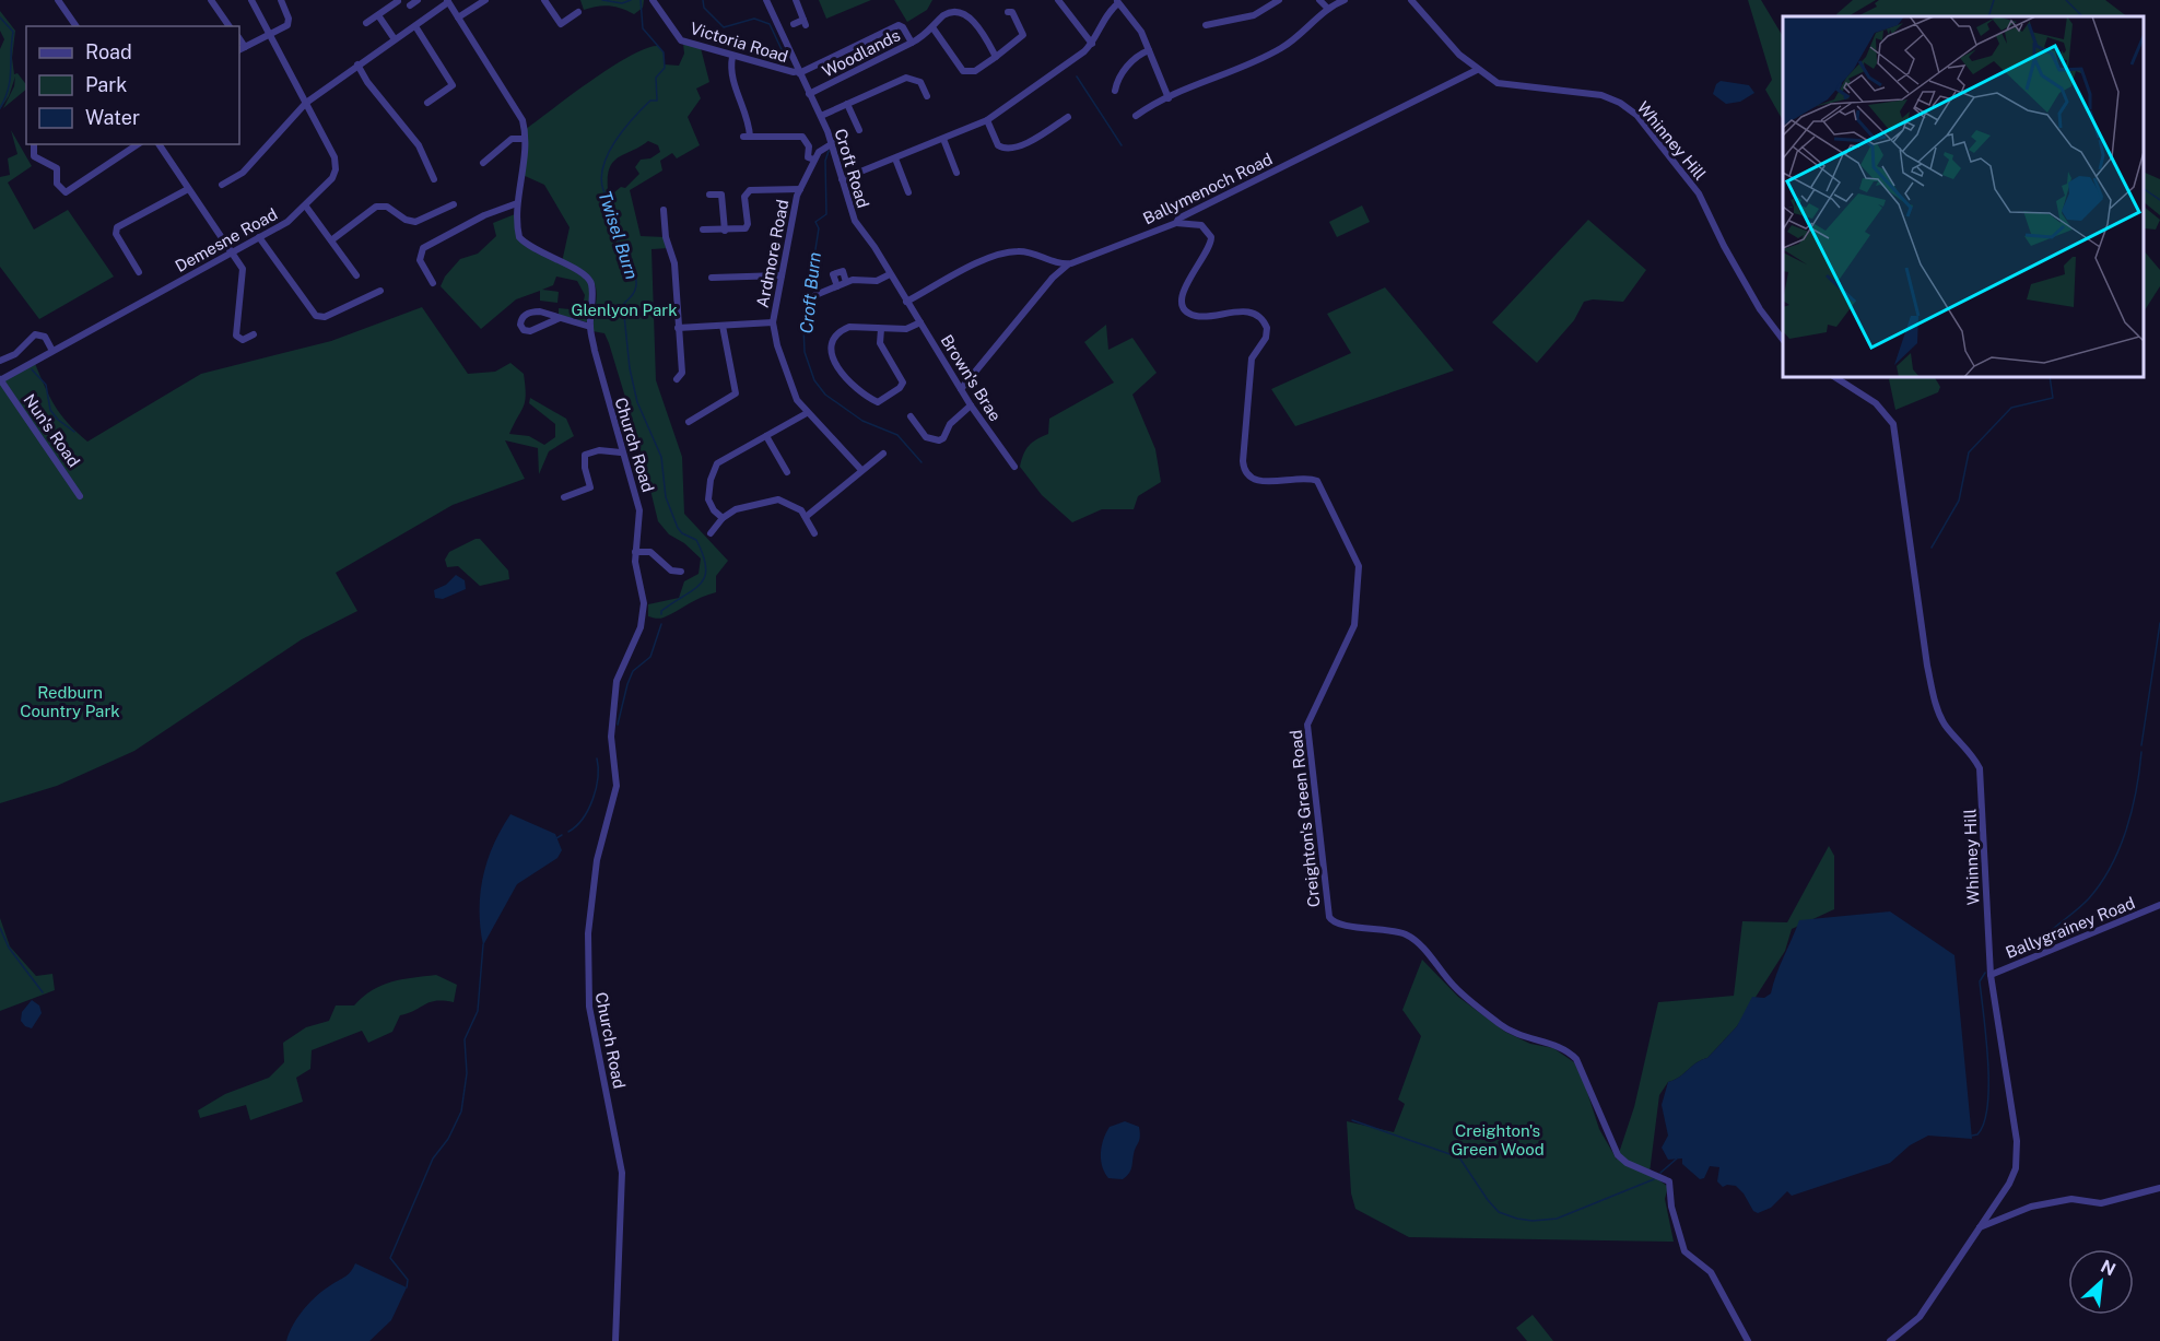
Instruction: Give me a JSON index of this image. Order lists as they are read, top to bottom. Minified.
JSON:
{"streets":{"street":["Victoria Road","Woodlands","Whinney Hill","Croft Road","Ballymenoch Road","Demesne Road","Ardmore Road","Brown's Brae","Nun's Road","Church Road","Creighton's Green Road","Ballygrainey Road"]},"crossings":[["Victoria Road","Woodlands"],["Victoria Road","Croft Road"],["Woodlands","Croft Road"],["Whinney Hill","Ballymenoch Road"],["Whinney Hill","Ballygrainey Road"],["Croft Road","Ardmore Road"],["Croft Road","Brown's Brae"],["Ballymenoch Road","Creighton's Green Road"],["Demesne Road","Nun's Road"]],"water":["Twisel Burn","Croft Burn"],"parks":["Glenlyon Park","Redburn Country Park","Creighton's Green Wood"],"legend":["Road","Park","Water"],"north":"top right"}
